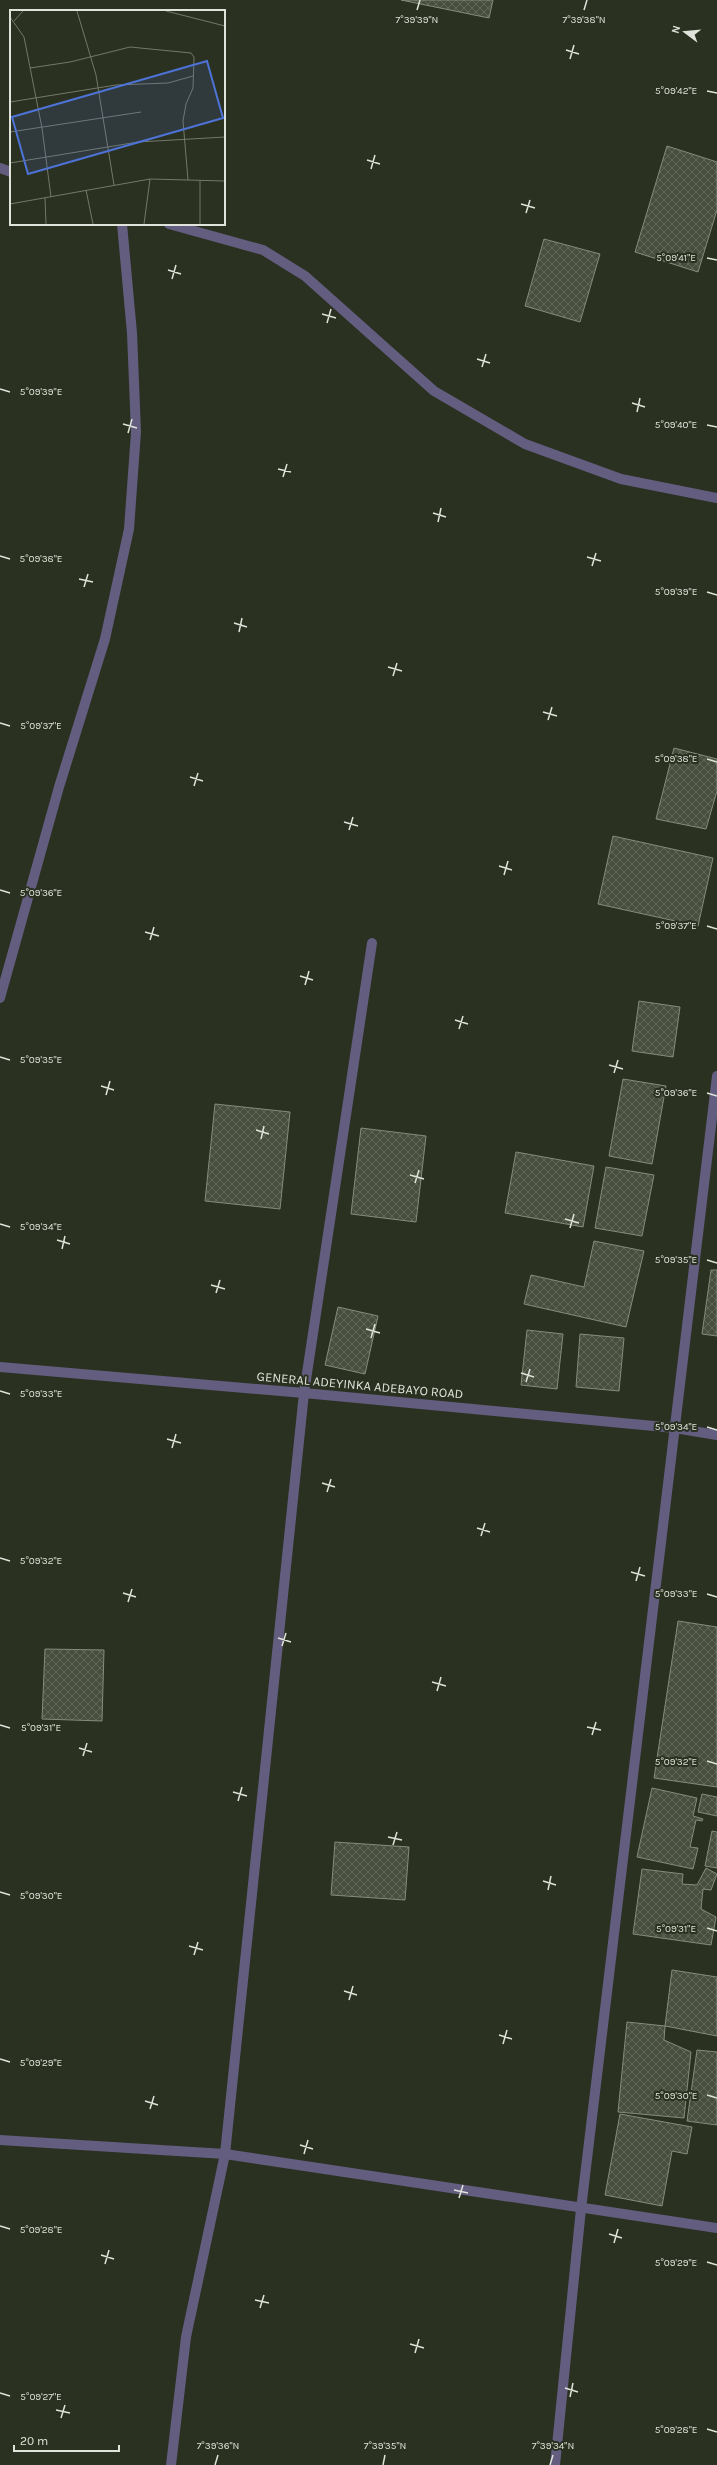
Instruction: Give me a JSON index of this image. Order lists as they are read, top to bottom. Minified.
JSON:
{"streets":{"street":["GENERAL ADEYINKA ADEBAYO ROAD"]},"scale_bar":"20 m","north":"left","coordinates":["7°39'39\"N","7°39'38\"N","5°09'42\"E","5°09'41\"E","5°09'39\"E","5°09'40\"E","5°09'38\"E","5°09'37\"E","5°09'36\"E","5°09'35\"E","5°09'34\"E","5°09'33\"E","5°09'32\"E","5°09'31\"E","5°09'30\"E","5°09'29\"E","5°09'28\"E","5°09'27\"E","7°39'36\"N","7°39'35\"N","7°39'34\"N"]}
